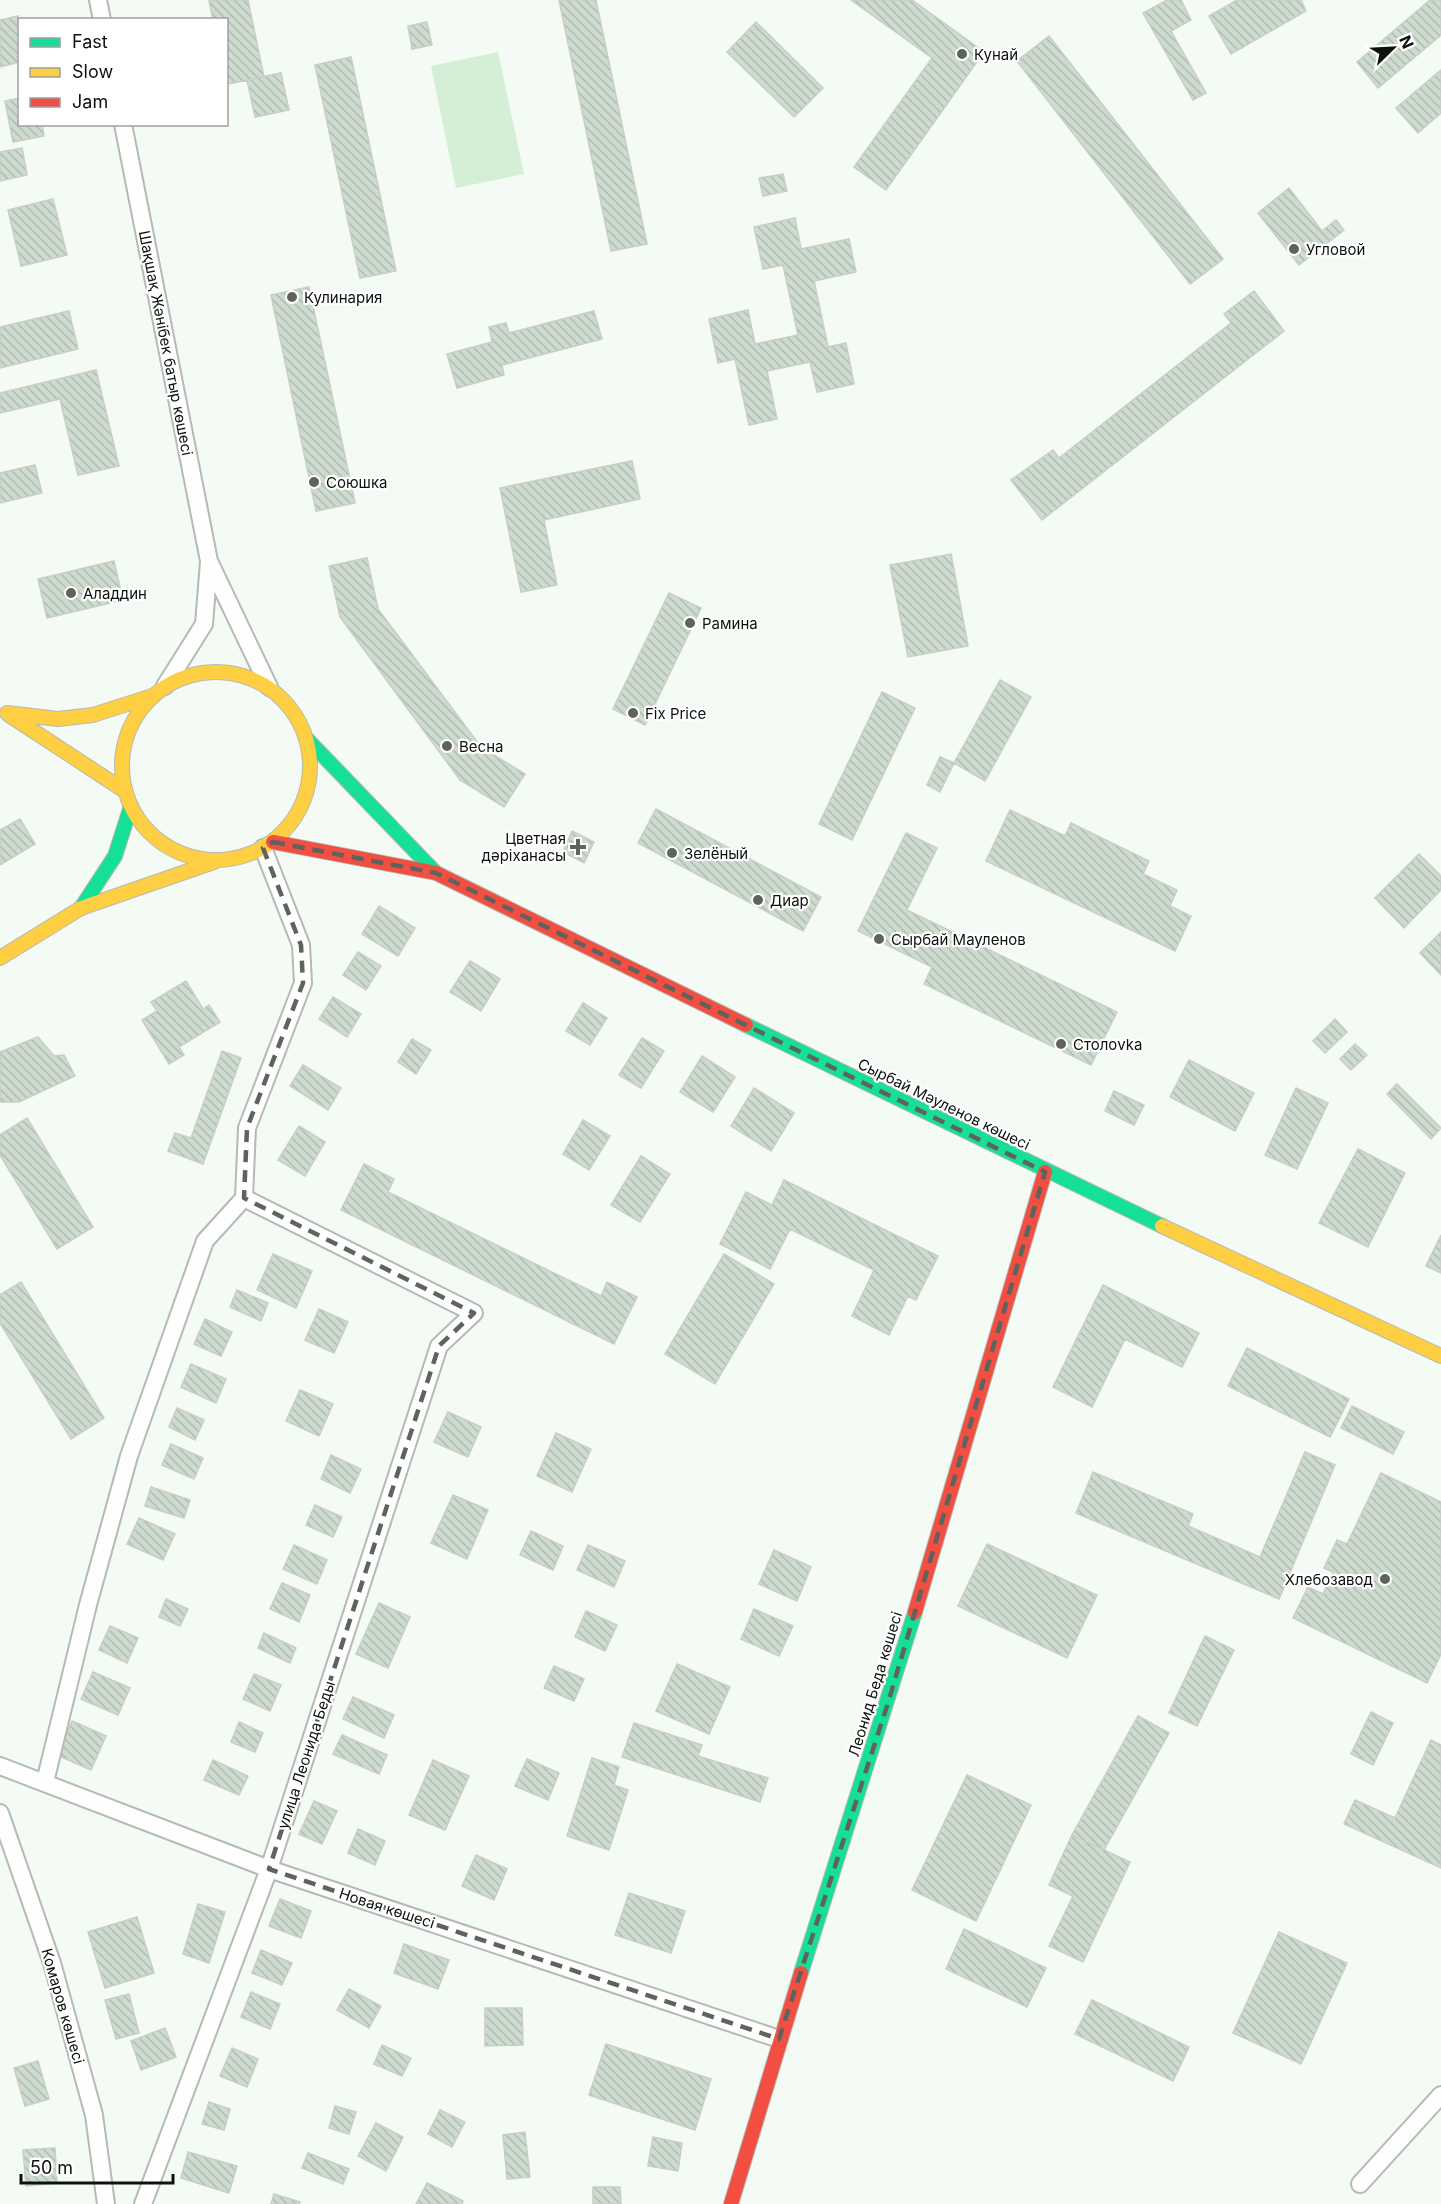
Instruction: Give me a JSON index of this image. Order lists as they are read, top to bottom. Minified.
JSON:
{"streets":{"main road":["Сырбай Мәуленов көшесі","Леонид Беда көшесі"],"street":["Шақшақ Жәнібек батыр көшесі","улица Леонида Беды","Новая көшесі","Комаров көшесі"]},"crossings":[["Сырбай Мәуленов көшесі","Леонид Беда көшесі"],["Леонид Беда көшесі","Новая көшесі"],["улица Леонида Беды","Новая көшесі"]],"places":{"other":["Кунай","Угловой","Кулинария","Союшка","Аладдин","Рамина","Fix Price","Весна","Зелёный","Диар","Сырбай Мауленов","Столоvka","Хлебозавод"],"health":["Цветная дәріханасы"]},"legend":["Fast","Slow","Jam"],"scale_bar":"50 m","north":"top right"}
